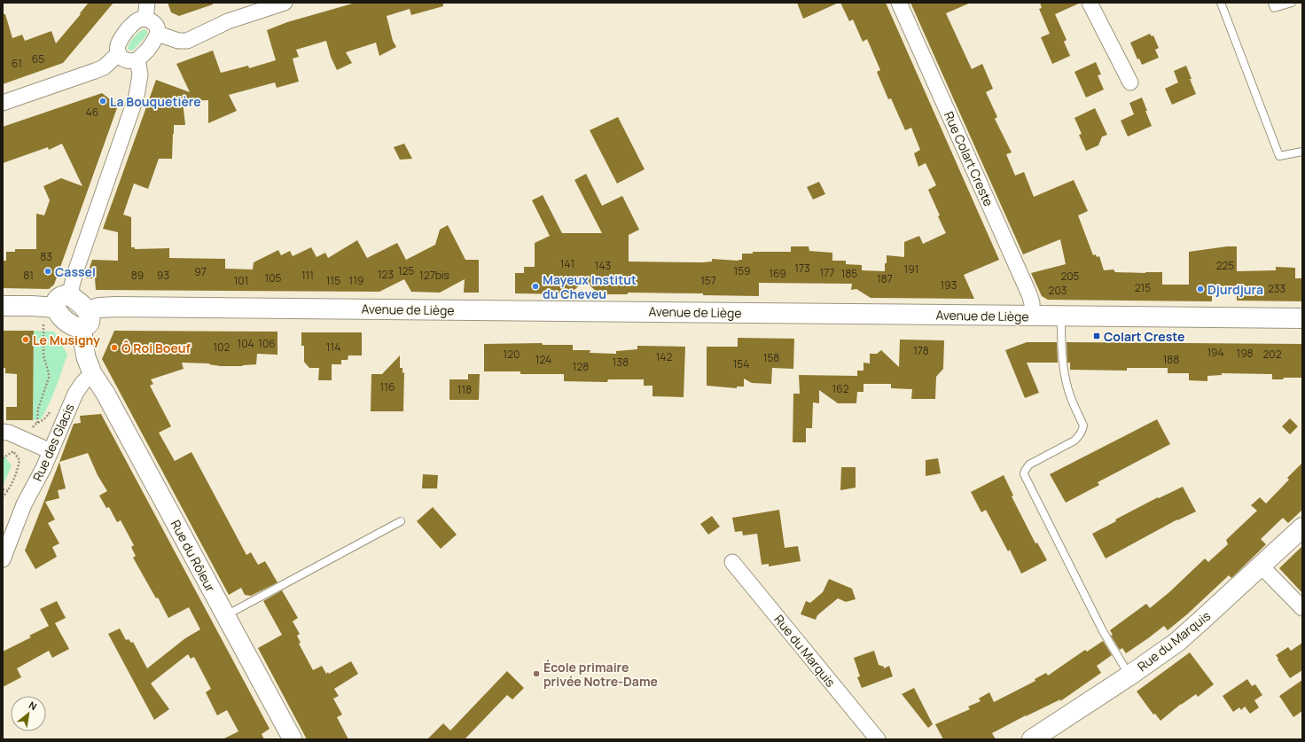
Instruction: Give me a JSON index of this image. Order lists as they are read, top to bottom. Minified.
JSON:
{"streets":{"main road":["Avenue de Liège","Rue du Marquis"],"street":["Rue Colart Creste","Rue des Glacis","Rue du Rôleur"]},"crossings":[["Rue Colart Creste","Avenue de Liège"],["Rue des Glacis","Rue du Rôleur"]],"places":{"other":["La Bouquetière","Cassel","Mayeux Institut du Cheveu","Djurdjura","Le Musigny","Ô Roi Boeuf","École primaire privée Notre-Dame"],"transit":["Colart Creste"]},"house_numbers":["65","61","46","83","141","143","225","173","191","125","159","97","177","169","185","123","81","89","93","111","127bis","205","105","187","101","115","119","157","193","215","233","203","104","106","102","114","178","194","198","120","202","142","158","124","188","138","154","128","116","162","118"],"north":"top right"}
